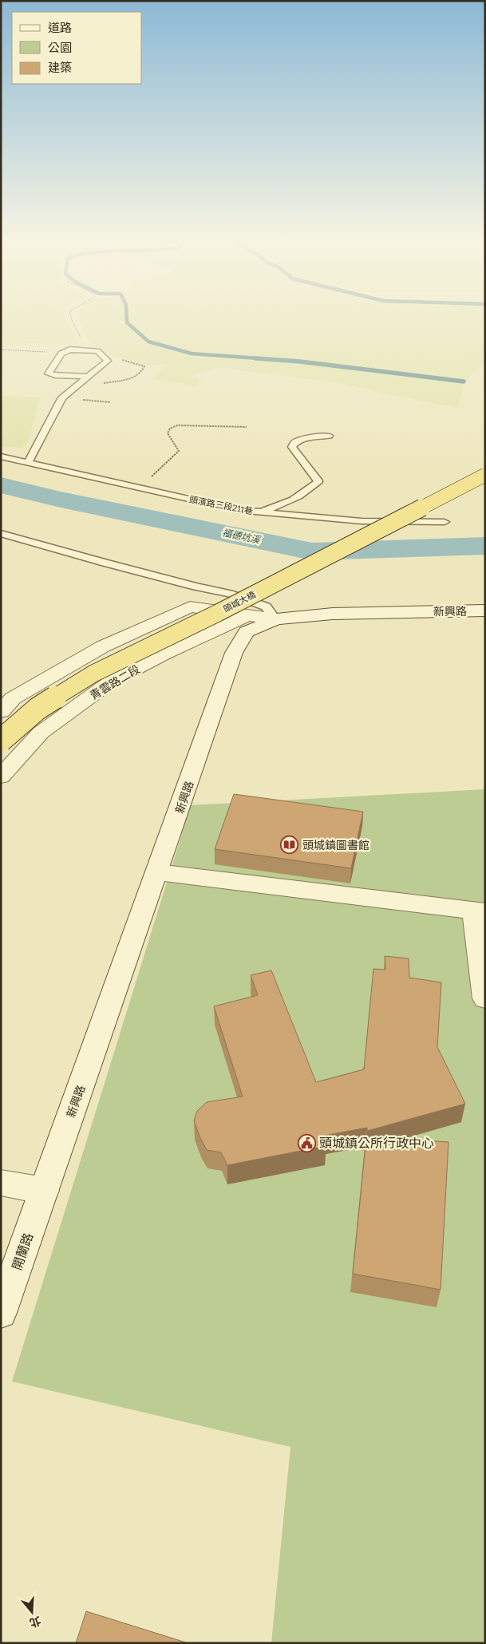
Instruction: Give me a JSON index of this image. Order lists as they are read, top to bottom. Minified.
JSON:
{"streets":{"main road":["頭城大橋"],"street":["新興路","青雲路二段","開蘭路"],"lane":["頭濱路三段211巷"]},"crossings":[["新興路","開蘭路"]],"water":["福德坑溪"],"places":{"library":["頭城鎮圖書館"],"public building":["頭城鎮公所行政中心"]},"legend":["道路","公園","建築"],"north":"bottom"}
